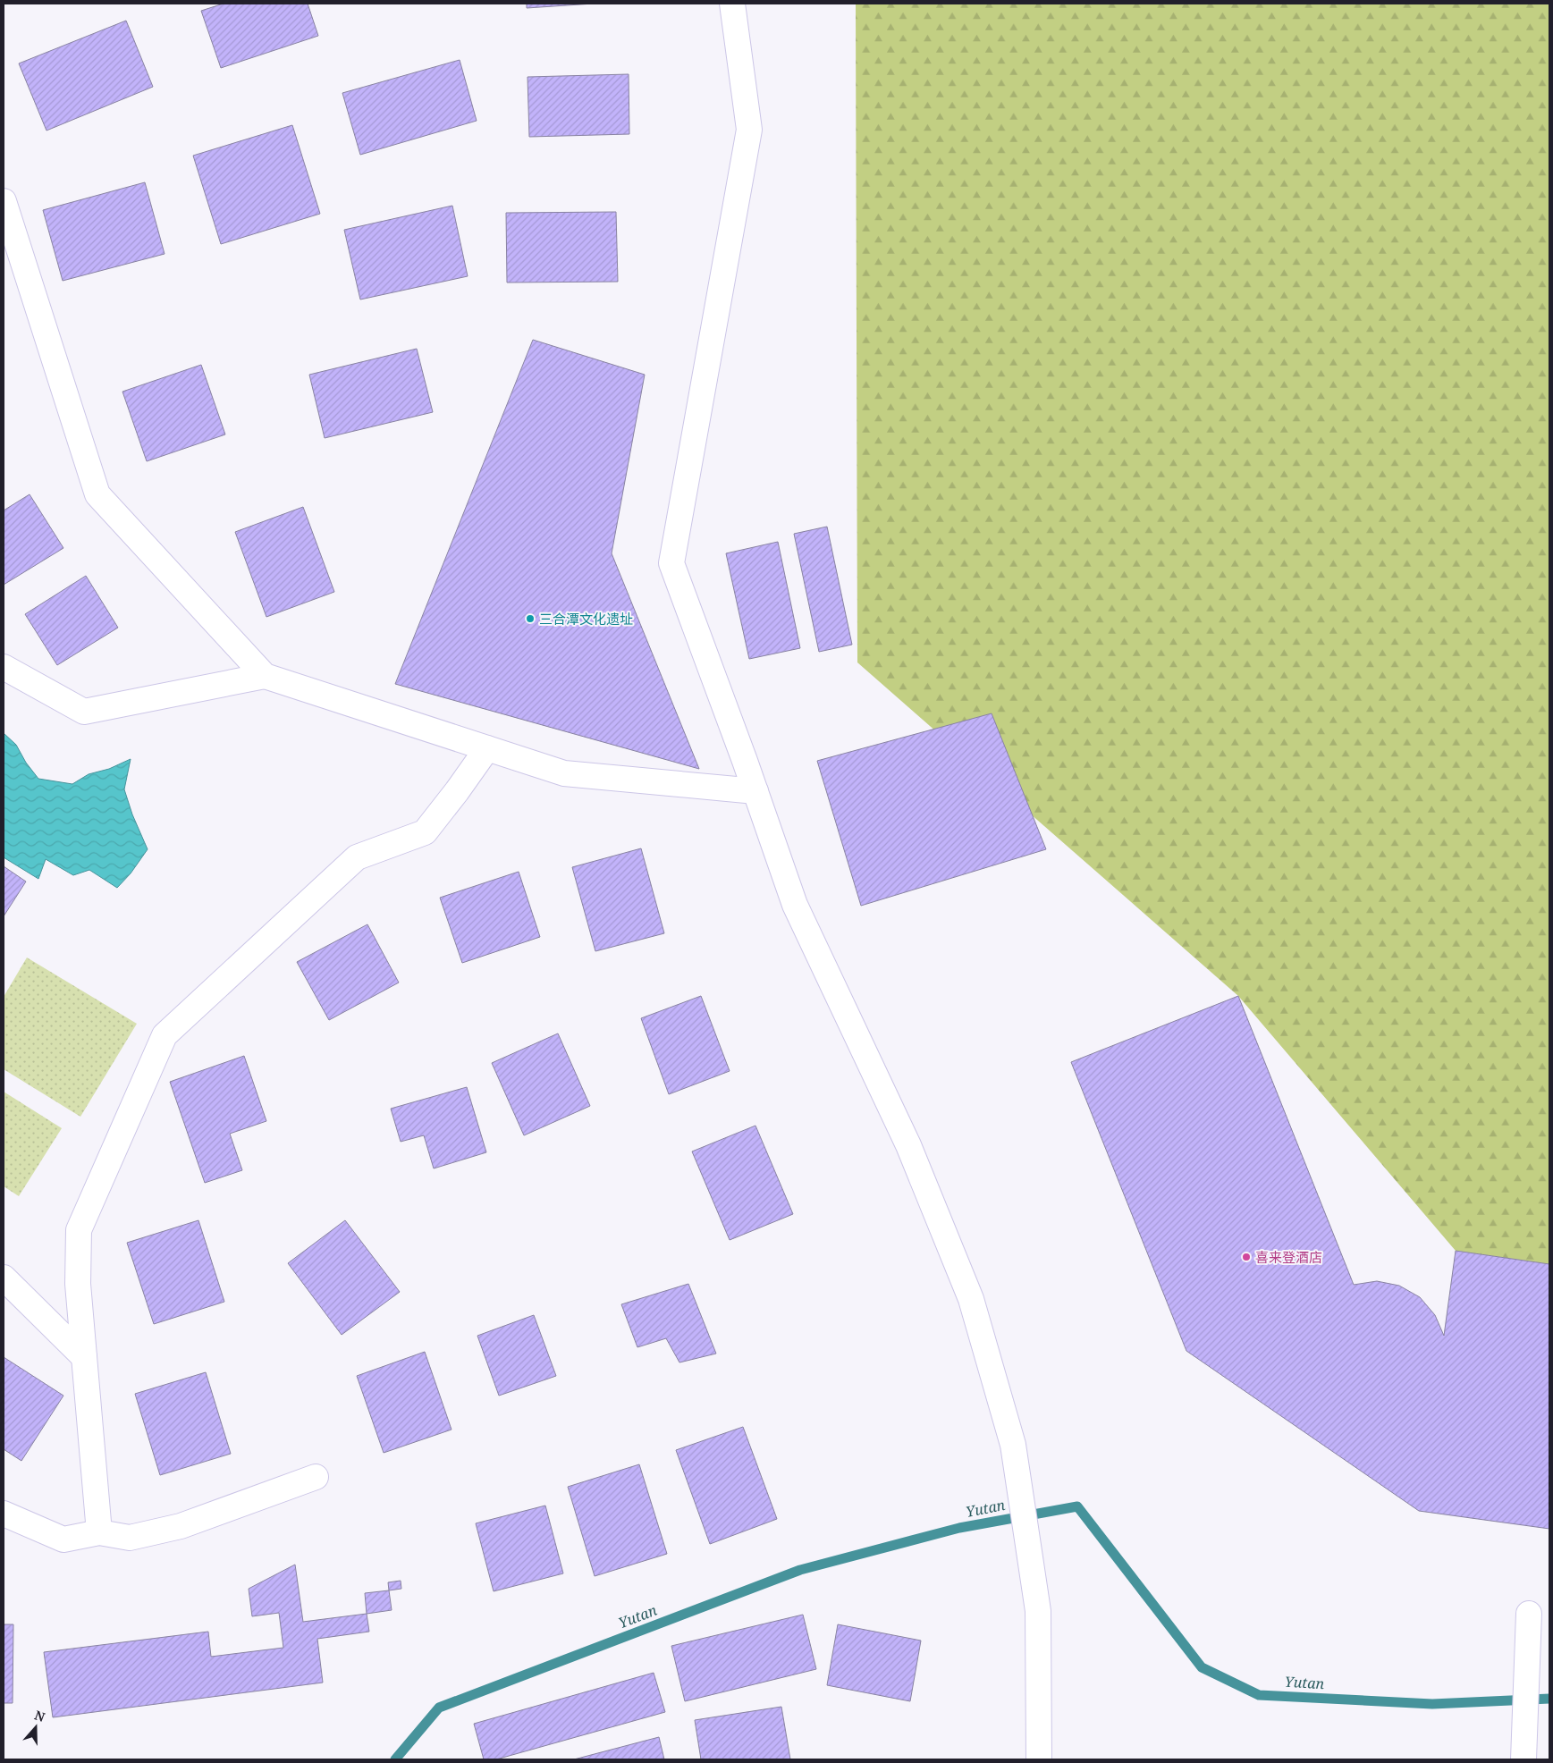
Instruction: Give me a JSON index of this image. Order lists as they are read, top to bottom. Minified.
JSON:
{"water":["Yutan"],"places":["三合潭文化遗址","喜来登酒店"],"north":"top"}
